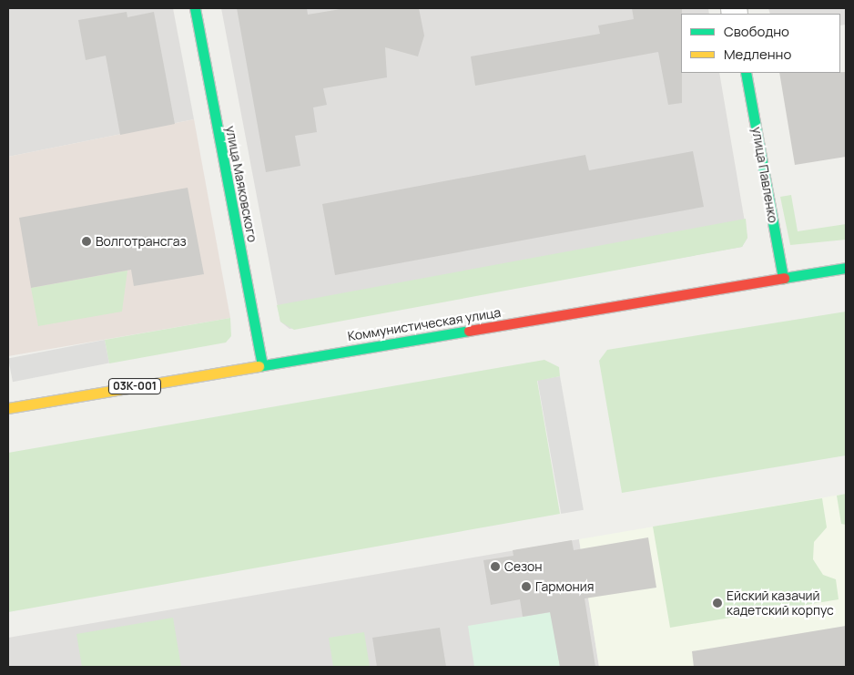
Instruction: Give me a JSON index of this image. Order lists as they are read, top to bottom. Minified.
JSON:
{"streets":{"main road":["улица Павленко","улица Маяковского","Коммунистическая улица","03К-001"]},"crossings":[["улица Павленко","Коммунистическая улица"],["улица Маяковского","Коммунистическая улица"]],"places":["Волготрансгаз","Сезон","Гармония","Ейский казачий кадетский корпус"],"legend":["Свободно","Медленно"]}
